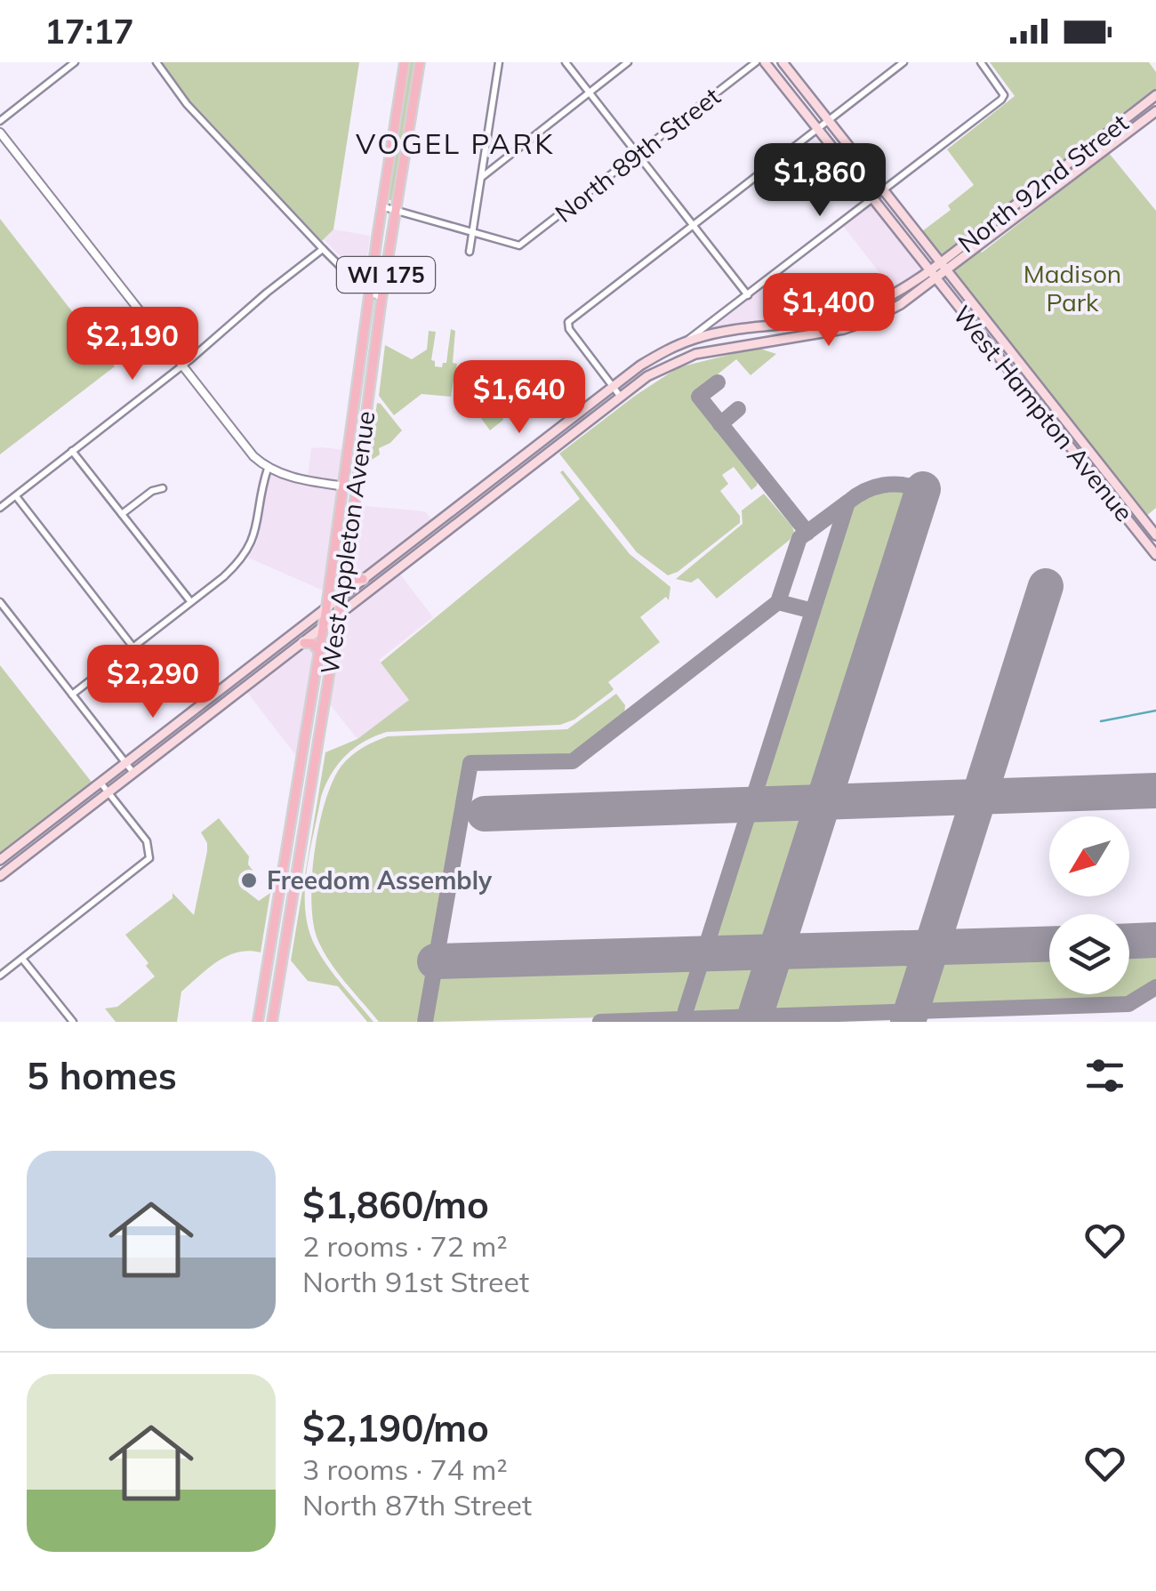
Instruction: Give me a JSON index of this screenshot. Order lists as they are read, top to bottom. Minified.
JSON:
{"streets":{"main road":["North 92nd Street","WI 175","West Hampton Avenue","West Appleton Avenue"],"street":["North 89th Street"]},"crossings":[["North 92nd Street","West Hampton Avenue"],["North 92nd Street","West Appleton Avenue"]],"districts":["VOGEL PARK"],"parks":["Madison Park"],"places":["Freedom Assembly"],"north":"bottom left","page":{"status":"17:17","price":["$1,860","$1,400","$2,190","$1,640","$2,290"],"heading":"5 homes","list":[{"name":"$1,860/mo","note":"2 rooms · 72 m² · North 91st Street"},{"name":"$2,190/mo","note":"3 rooms · 74 m² · North 87th Street"}]}}
